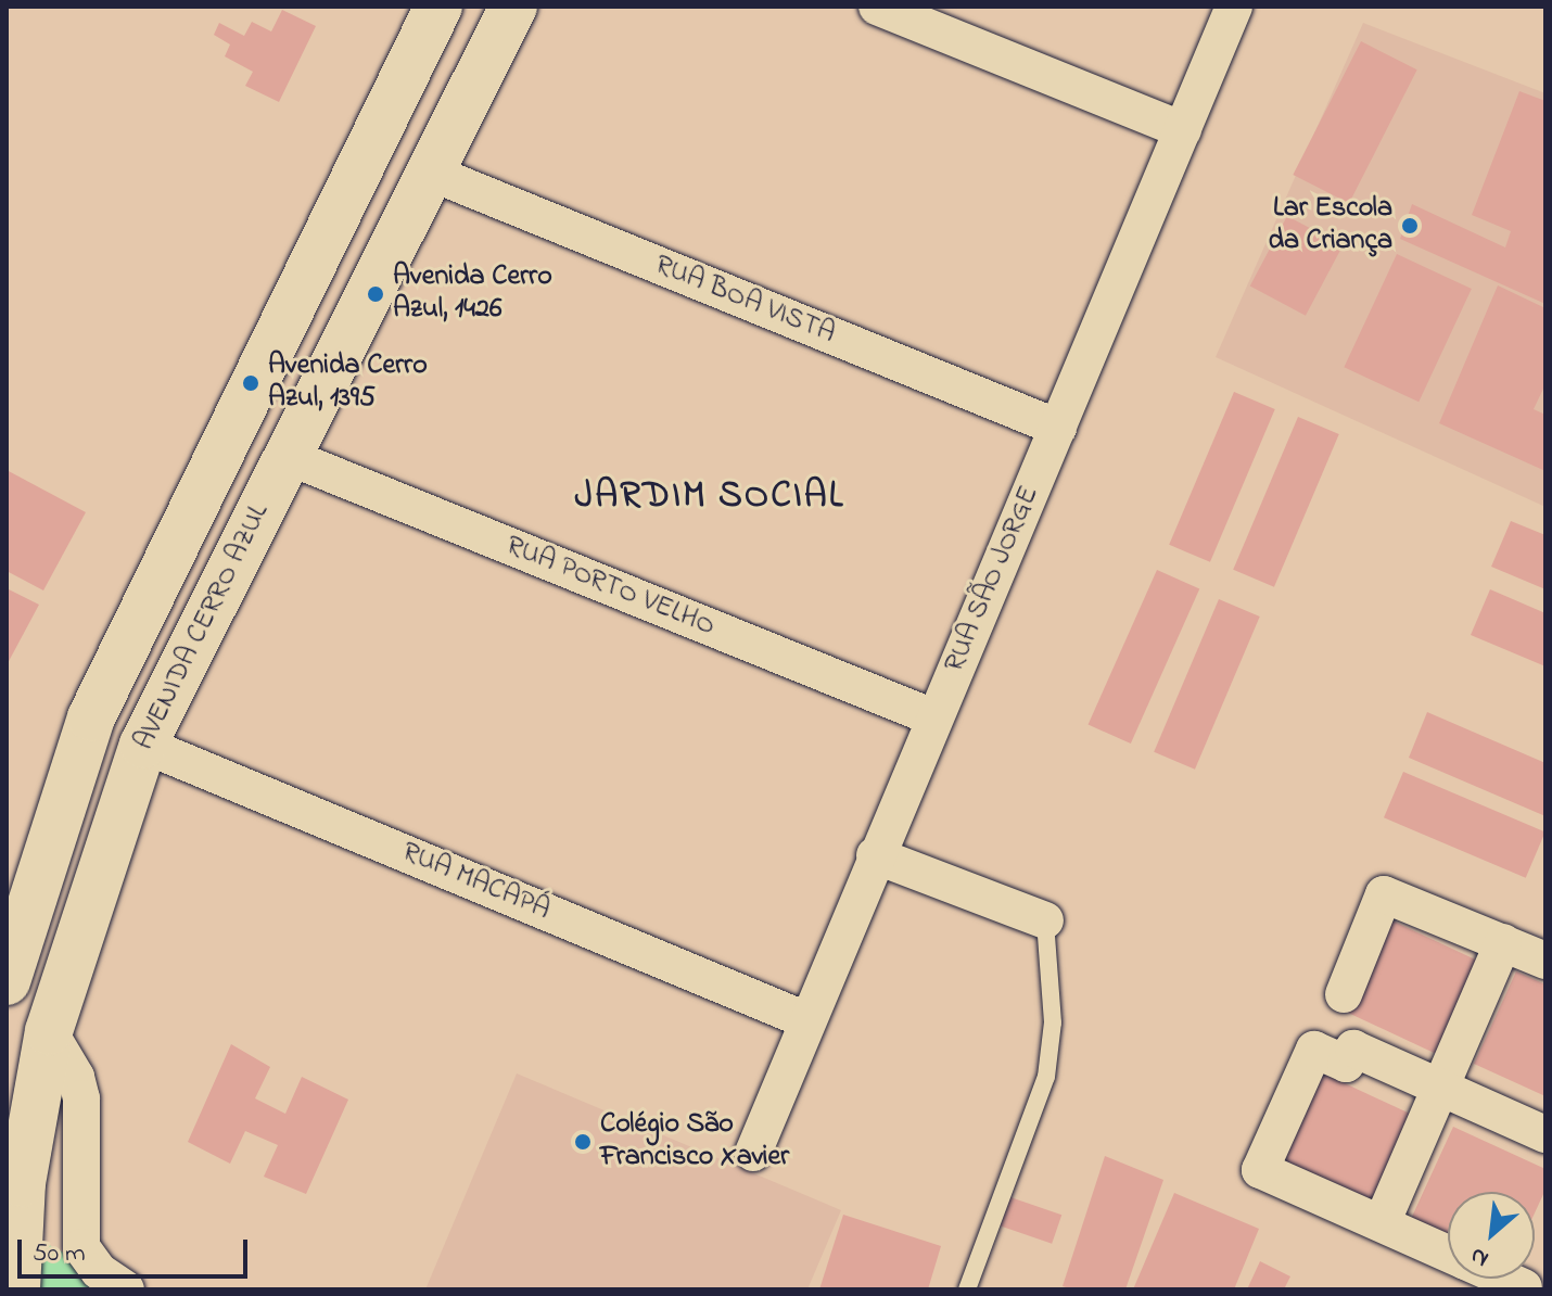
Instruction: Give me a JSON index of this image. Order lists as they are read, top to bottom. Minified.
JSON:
{"streets":{"main road":["AVENIDA CERRO AZUL"],"street":["RUA BOA VISTA","RUA SÃO JORGE","RUA PORTO VELHO","RUA MACAPÁ"]},"crossings":[["RUA BOA VISTA","RUA SÃO JORGE"],["RUA BOA VISTA","AVENIDA CERRO AZUL"],["RUA SÃO JORGE","RUA PORTO VELHO"],["RUA SÃO JORGE","RUA MACAPÁ"],["RUA PORTO VELHO","AVENIDA CERRO AZUL"],["AVENIDA CERRO AZUL","RUA MACAPÁ"]],"districts":["JARDIM SOCIAL"],"places":["Lar Escola da Criança","Avenida Cerro Azul, 1426","Avenida Cerro Azul, 1395","Colégio São Francisco Xavier"],"scale_bar":"50 m","north":"bottom left"}
